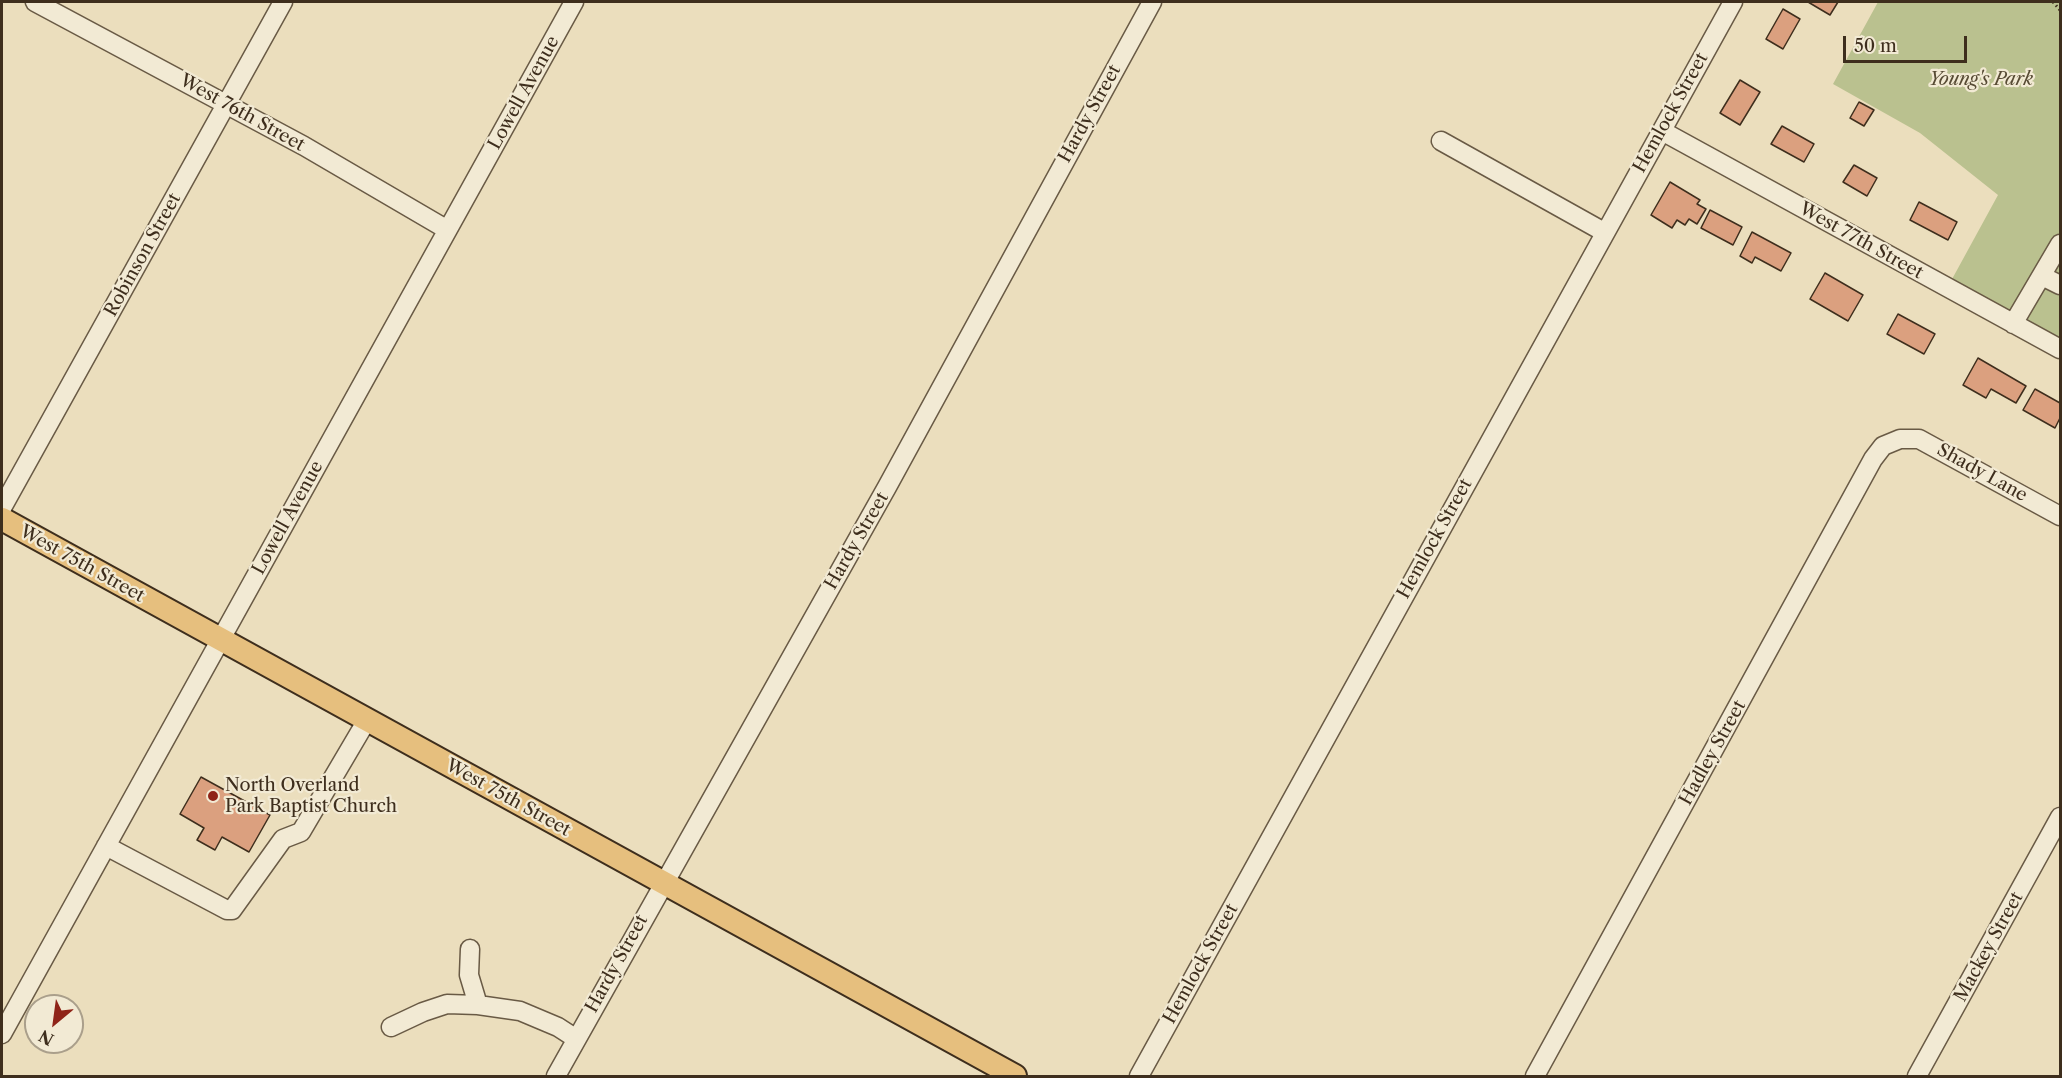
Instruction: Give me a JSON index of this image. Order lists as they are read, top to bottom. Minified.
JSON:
{"streets":{"main road":["West 75th Street"],"street":["Lowell Avenue","West 76th Street","Hemlock Street","Hardy Street","West 77th Street","Robinson Street","Shady Lane","Hadley Street","Mackey Street"]},"crossings":[["Lowell Avenue","West 76th Street"],["Lowell Avenue","West 75th Street"],["West 76th Street","Robinson Street"],["Hemlock Street","West 77th Street"],["Hardy Street","West 75th Street"],["Shady Lane","Hadley Street"]],"parks":["Young's Park"],"places":["North Overland Park Baptist Church"],"scale_bar":"50 m","north":"bottom left"}
